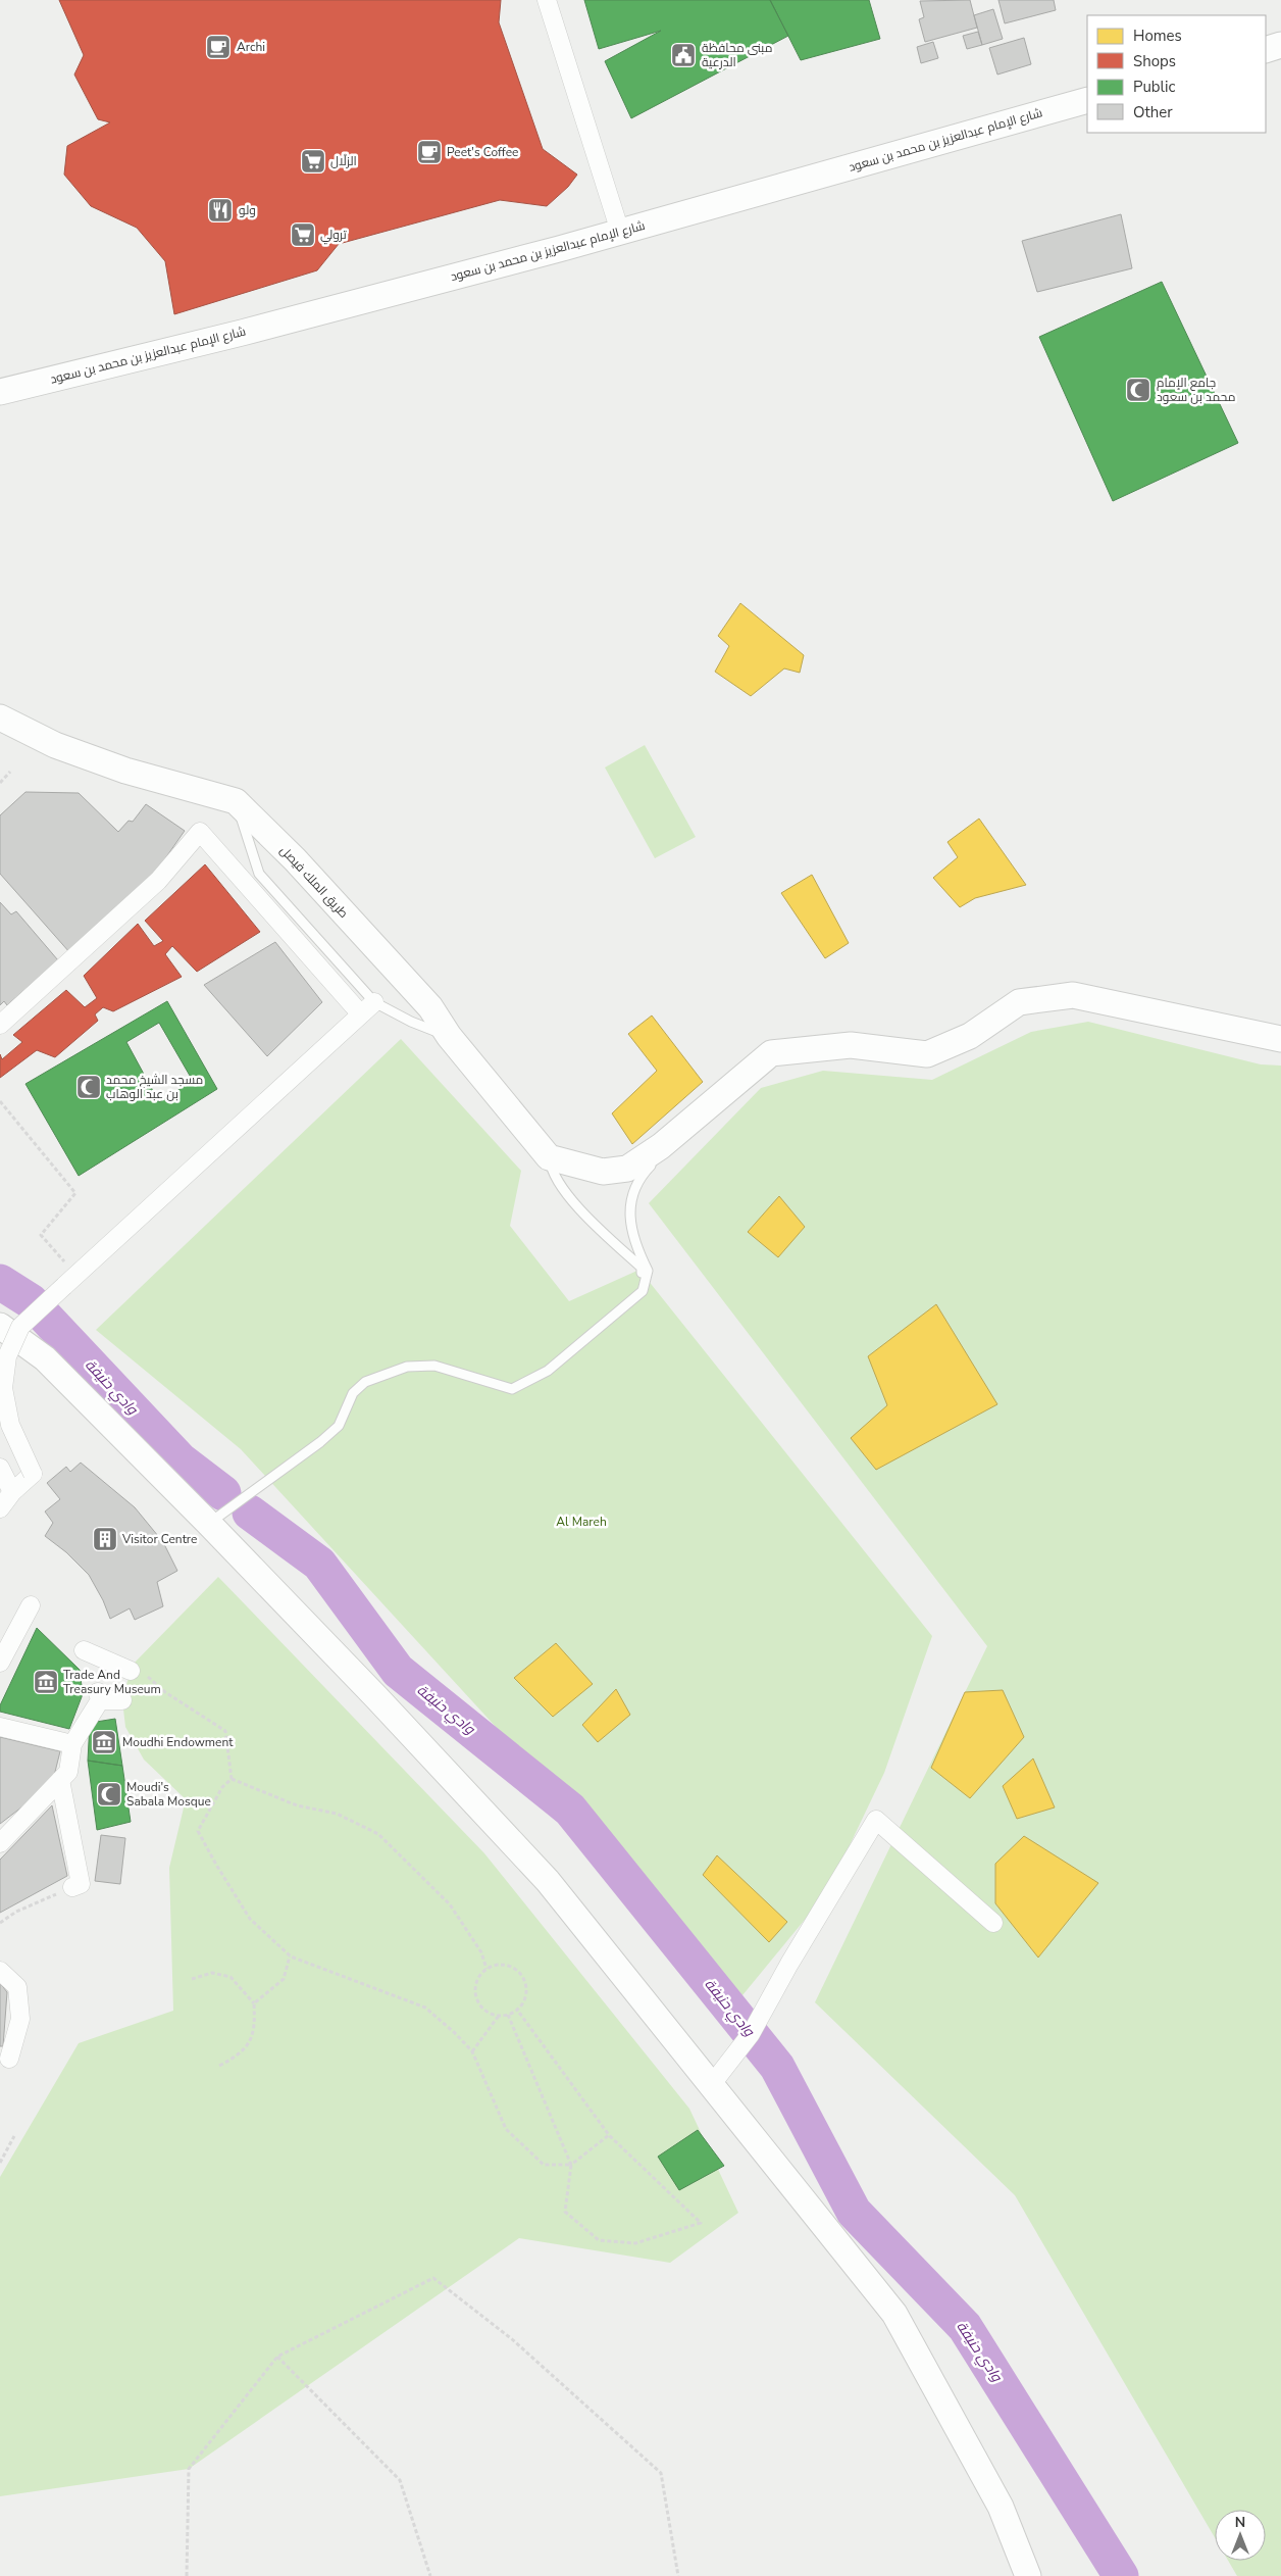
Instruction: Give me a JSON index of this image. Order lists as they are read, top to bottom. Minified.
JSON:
{"streets":{"street":["شارع الإمام عبدالعزيز بن محمد بن سعود","طريق الملك فيصل"]},"water":["وادي حنيفة"],"parks":["Al Mareh"],"places":{"cafe":["Archi","Peet's Coffee"],"public building":["مبنى محافظة الدرعية"],"supermarket":["الزلّال","ترولي"],"restaurant":["ولو"],"mosque":["جامع الإمام محمد بن سعود","مسجد الشيخ محمد بن عبد الوهاب","Moudi's Sabala Mosque"],"building":["Visitor Centre"],"museum":["Trade And Treasury Museum","Moudhi Endowment"]},"legend":["Homes","Shops","Public","Other"],"north":"top"}
